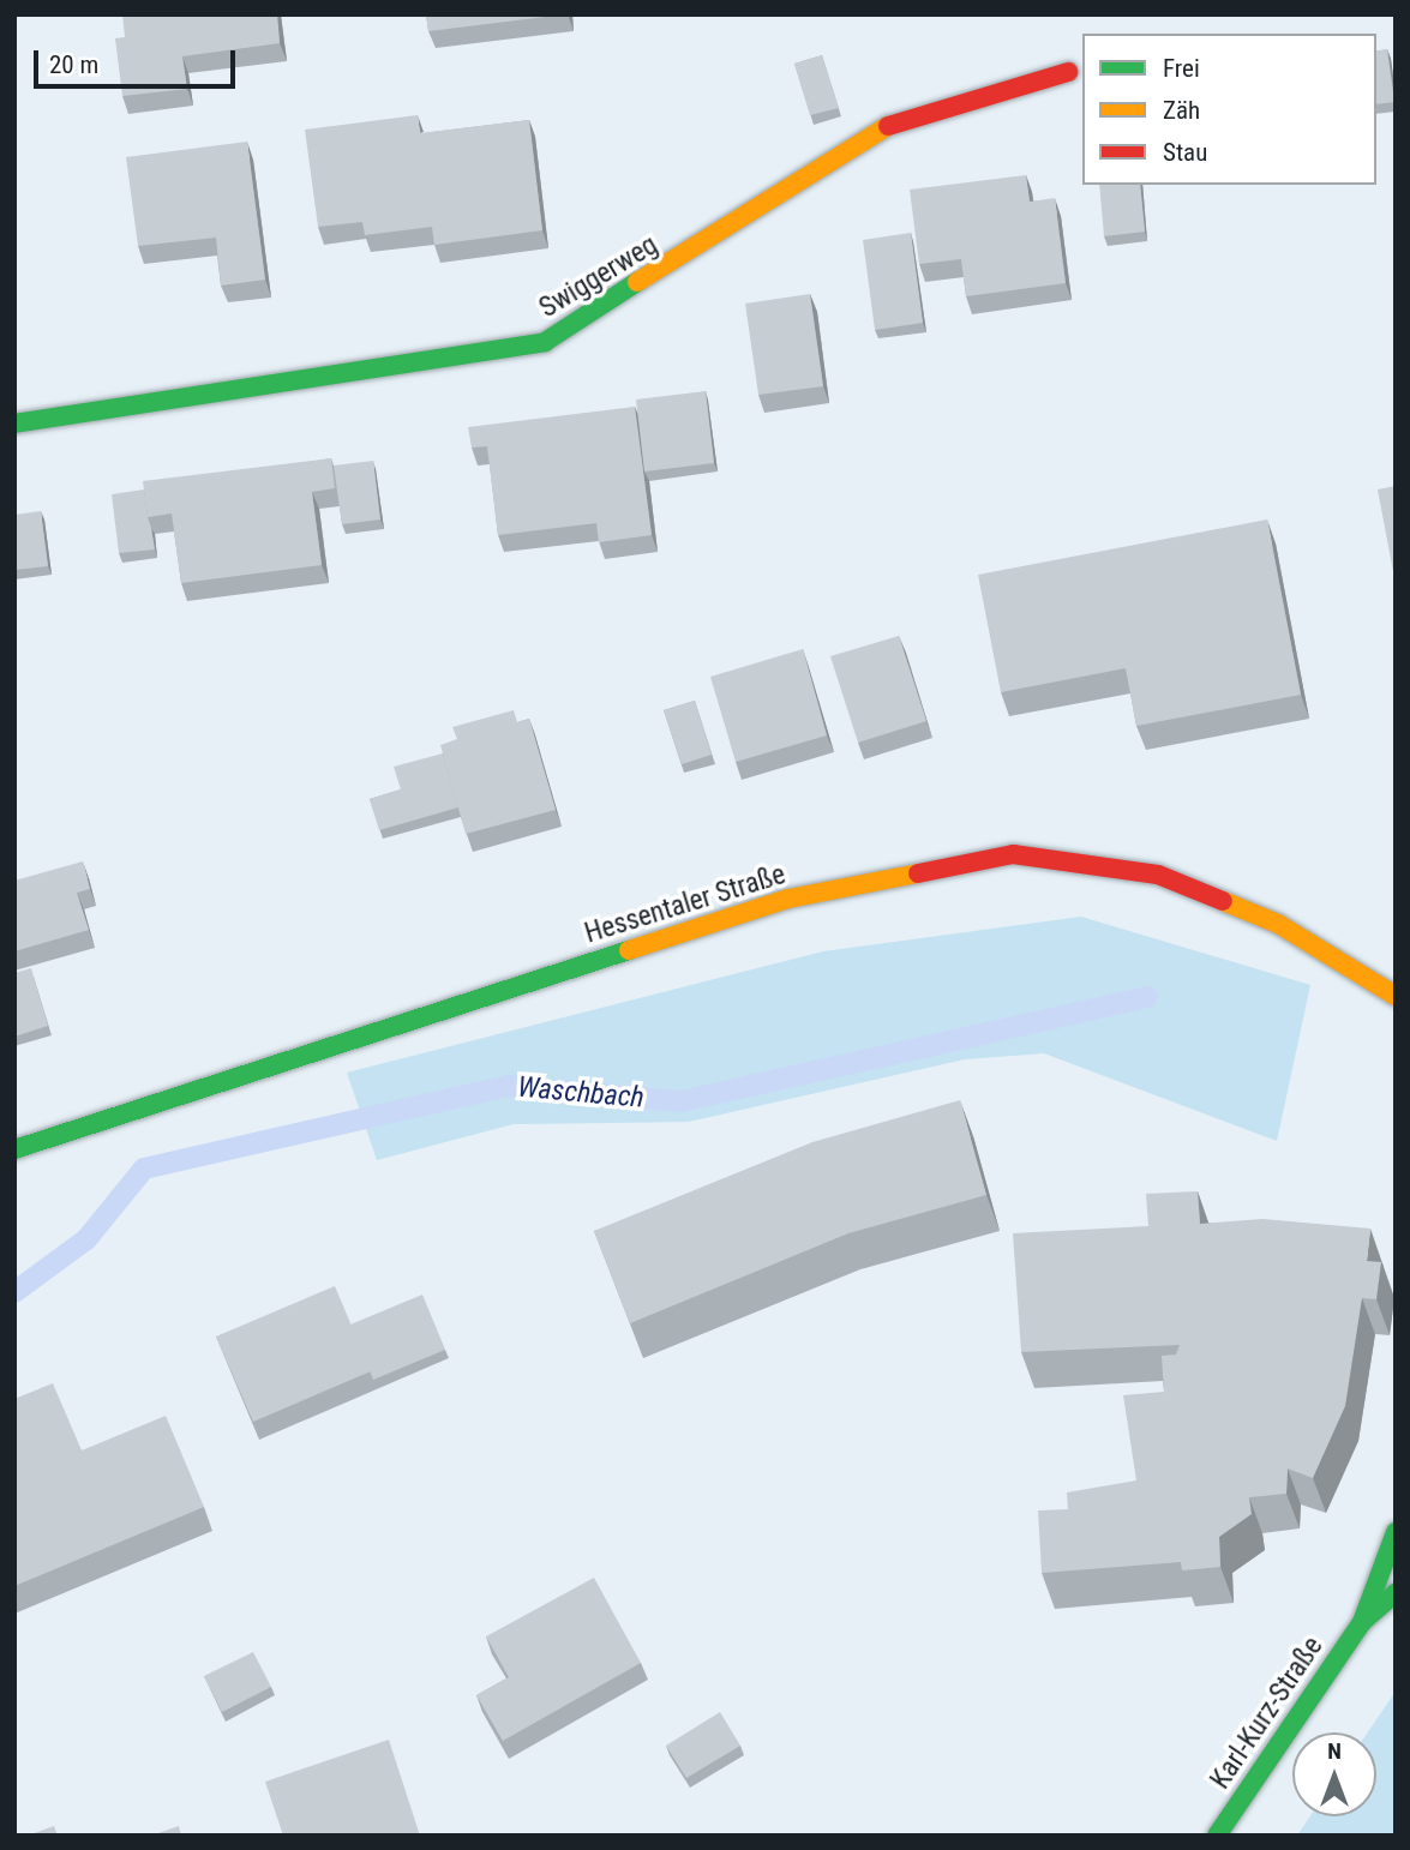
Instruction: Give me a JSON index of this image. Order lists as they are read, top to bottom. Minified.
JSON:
{"streets":{"main road":["Swiggerweg","Hessentaler Straße","Karl-Kurz-Straße"]},"water":["Waschbach"],"legend":["Frei","Zäh","Stau"],"scale_bar":"20 m","north":"top"}
